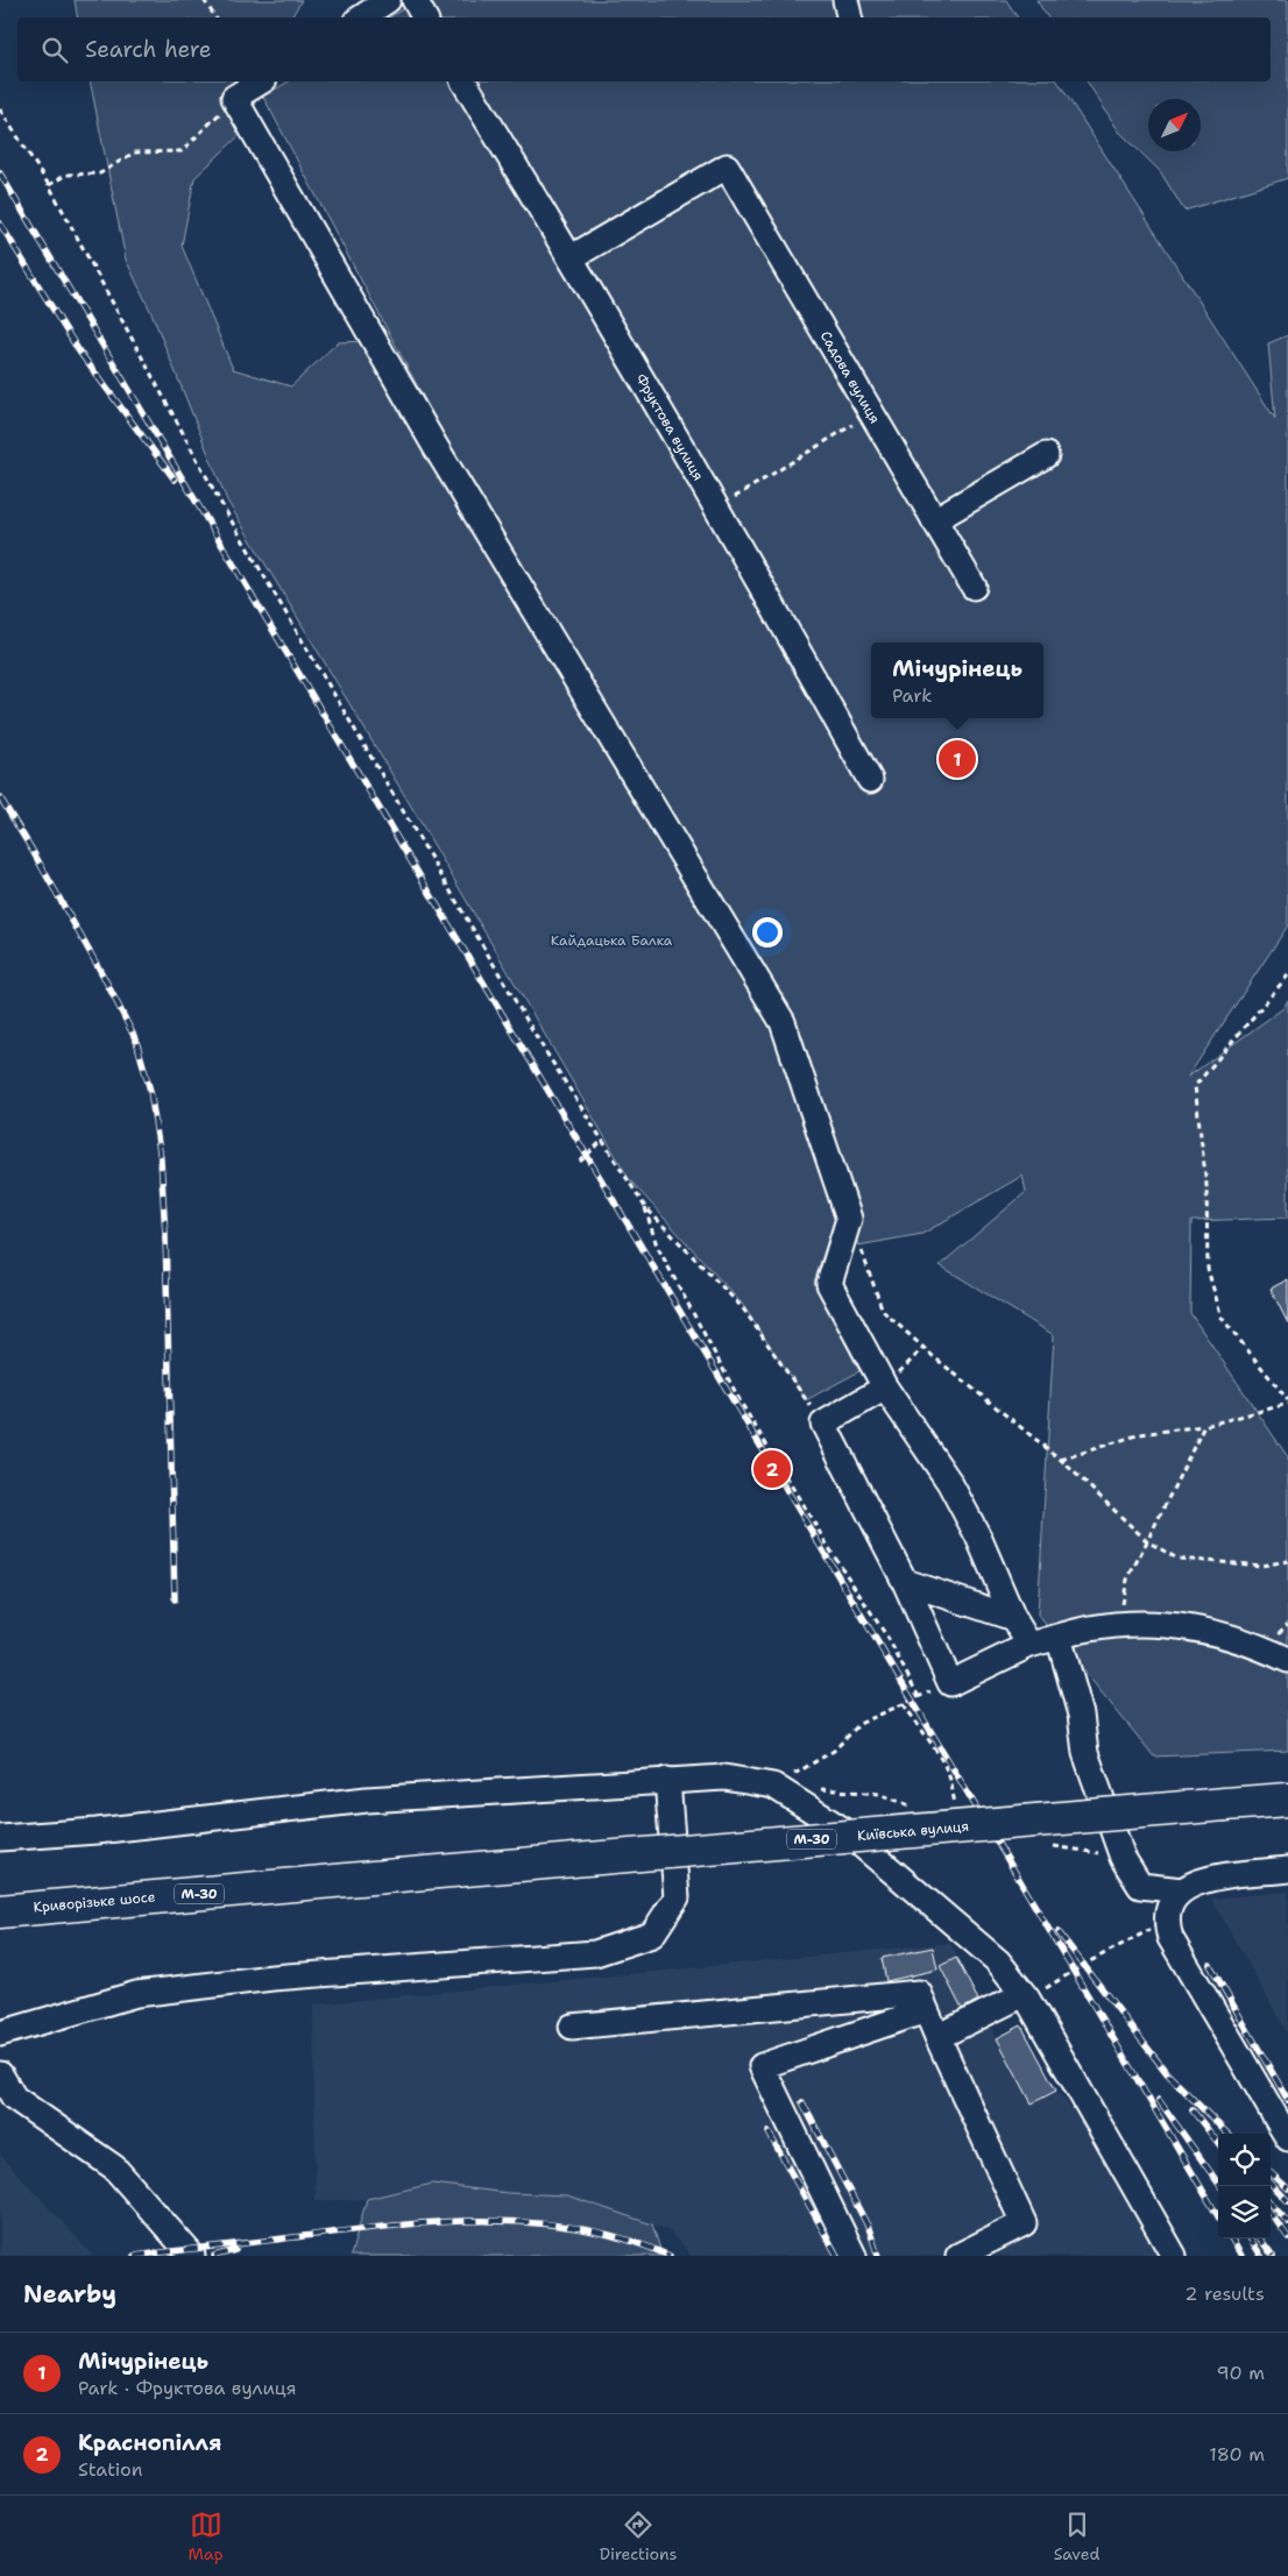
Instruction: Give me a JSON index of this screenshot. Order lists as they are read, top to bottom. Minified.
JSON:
{"streets":{"highway":["Київська вулиця","М-30","Криворізьке шосе"],"street":["Садова вулиця","Фруктова вулиця"]},"crossings":[["Садова вулиця","Фруктова вулиця"],["Київська вулиця","Криворізьке шосе"]],"parks":["Кайдацька Балка"],"north":"top right","page":{"search":"Search here","popup":["Мічурінець","Park"],"pins":["1","2"],"heading":["Nearby","2 results"],"list":[{"mark":"1","name":"Мічурінець","note":"Park · Фруктова вулиця","value":"90 m"},{"mark":"2","name":"Краснопілля","note":"Station","value":"180 m"}],"nav":["Map","Directions","Saved"]}}
